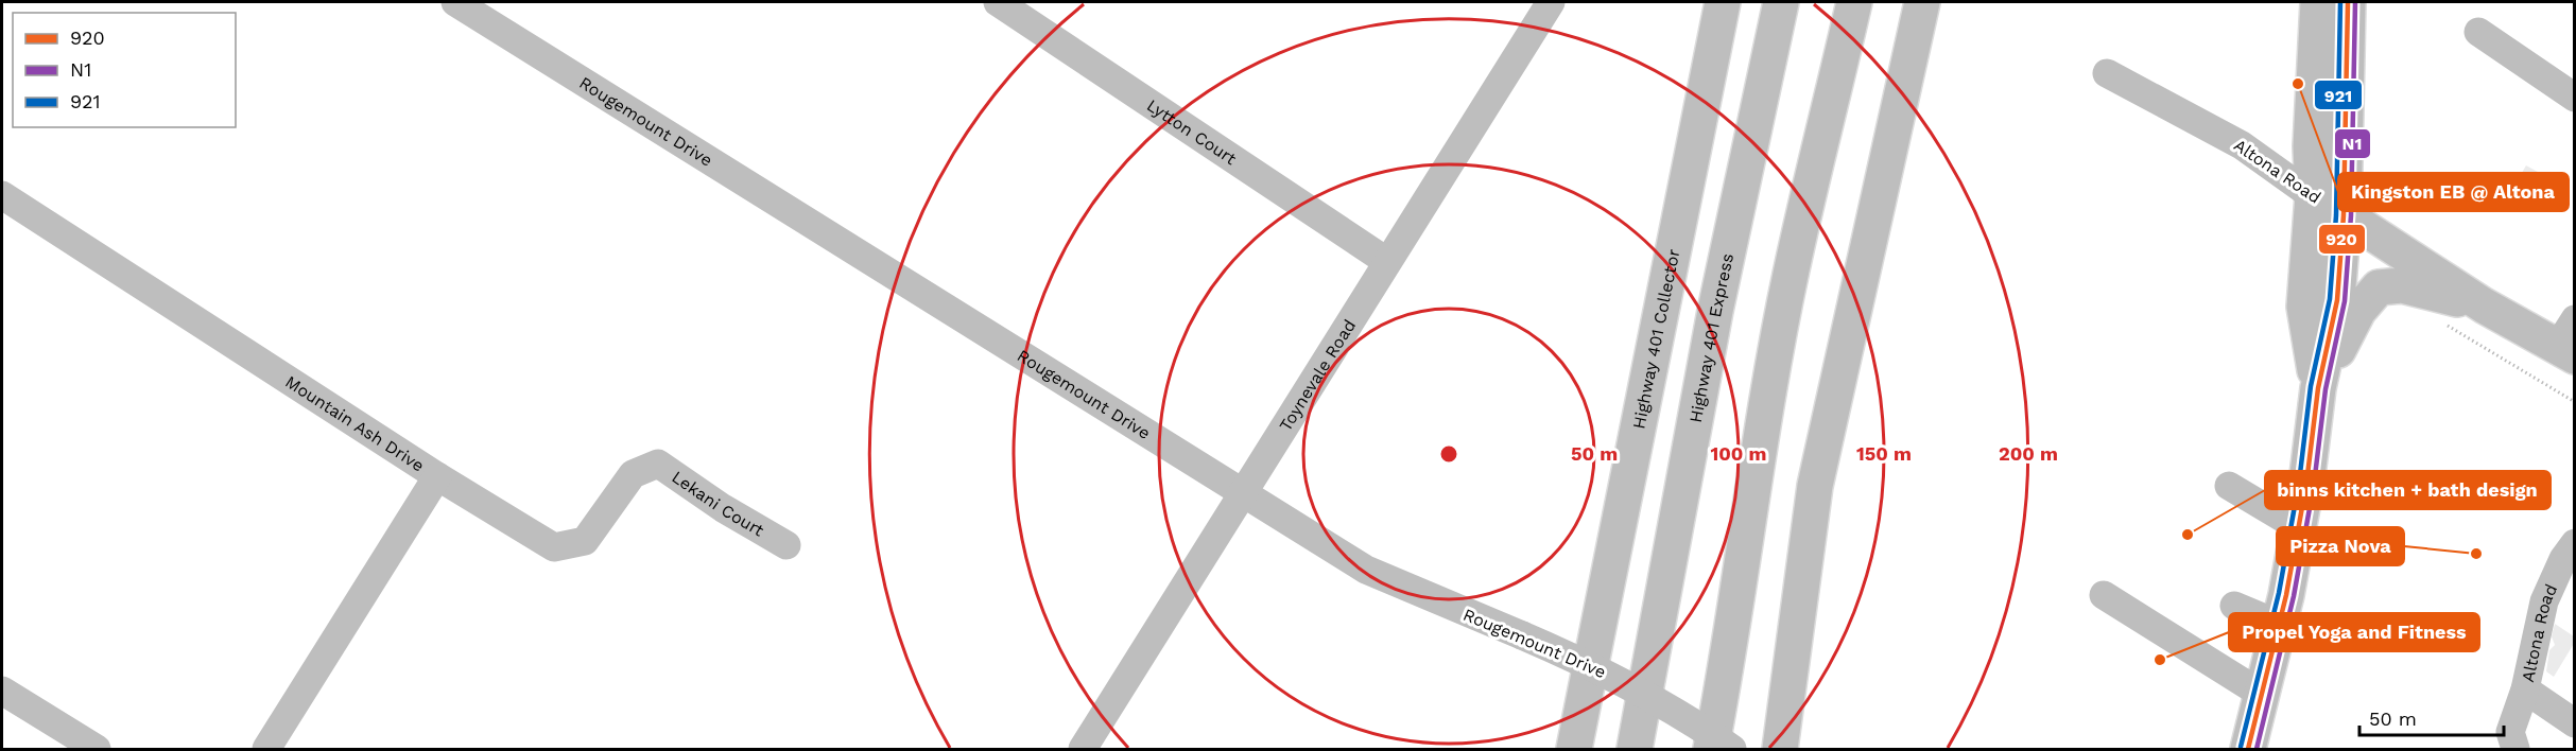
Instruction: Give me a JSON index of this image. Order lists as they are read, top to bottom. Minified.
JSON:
{"streets":{"main road":["Altona Road","Highway 401 Express","Highway 401 Collector"],"street":["Rougemount Drive","Lytton Court","Toynevale Road","Mountain Ash Drive","Lekani Court"]},"crossings":[["Rougemount Drive","Toynevale Road"],["Lytton Court","Toynevale Road"],["Mountain Ash Drive","Lekani Court"]],"places":["Kingston EB @ Altona","binns kitchen + bath design","Pizza Nova","Propel Yoga and Fitness"],"lines":["transit line 920","transit line N1","transit line 921"],"legend":["920","N1","921"],"scale_bar":"50 m","rings":["50 m","100 m","150 m","200 m"]}
